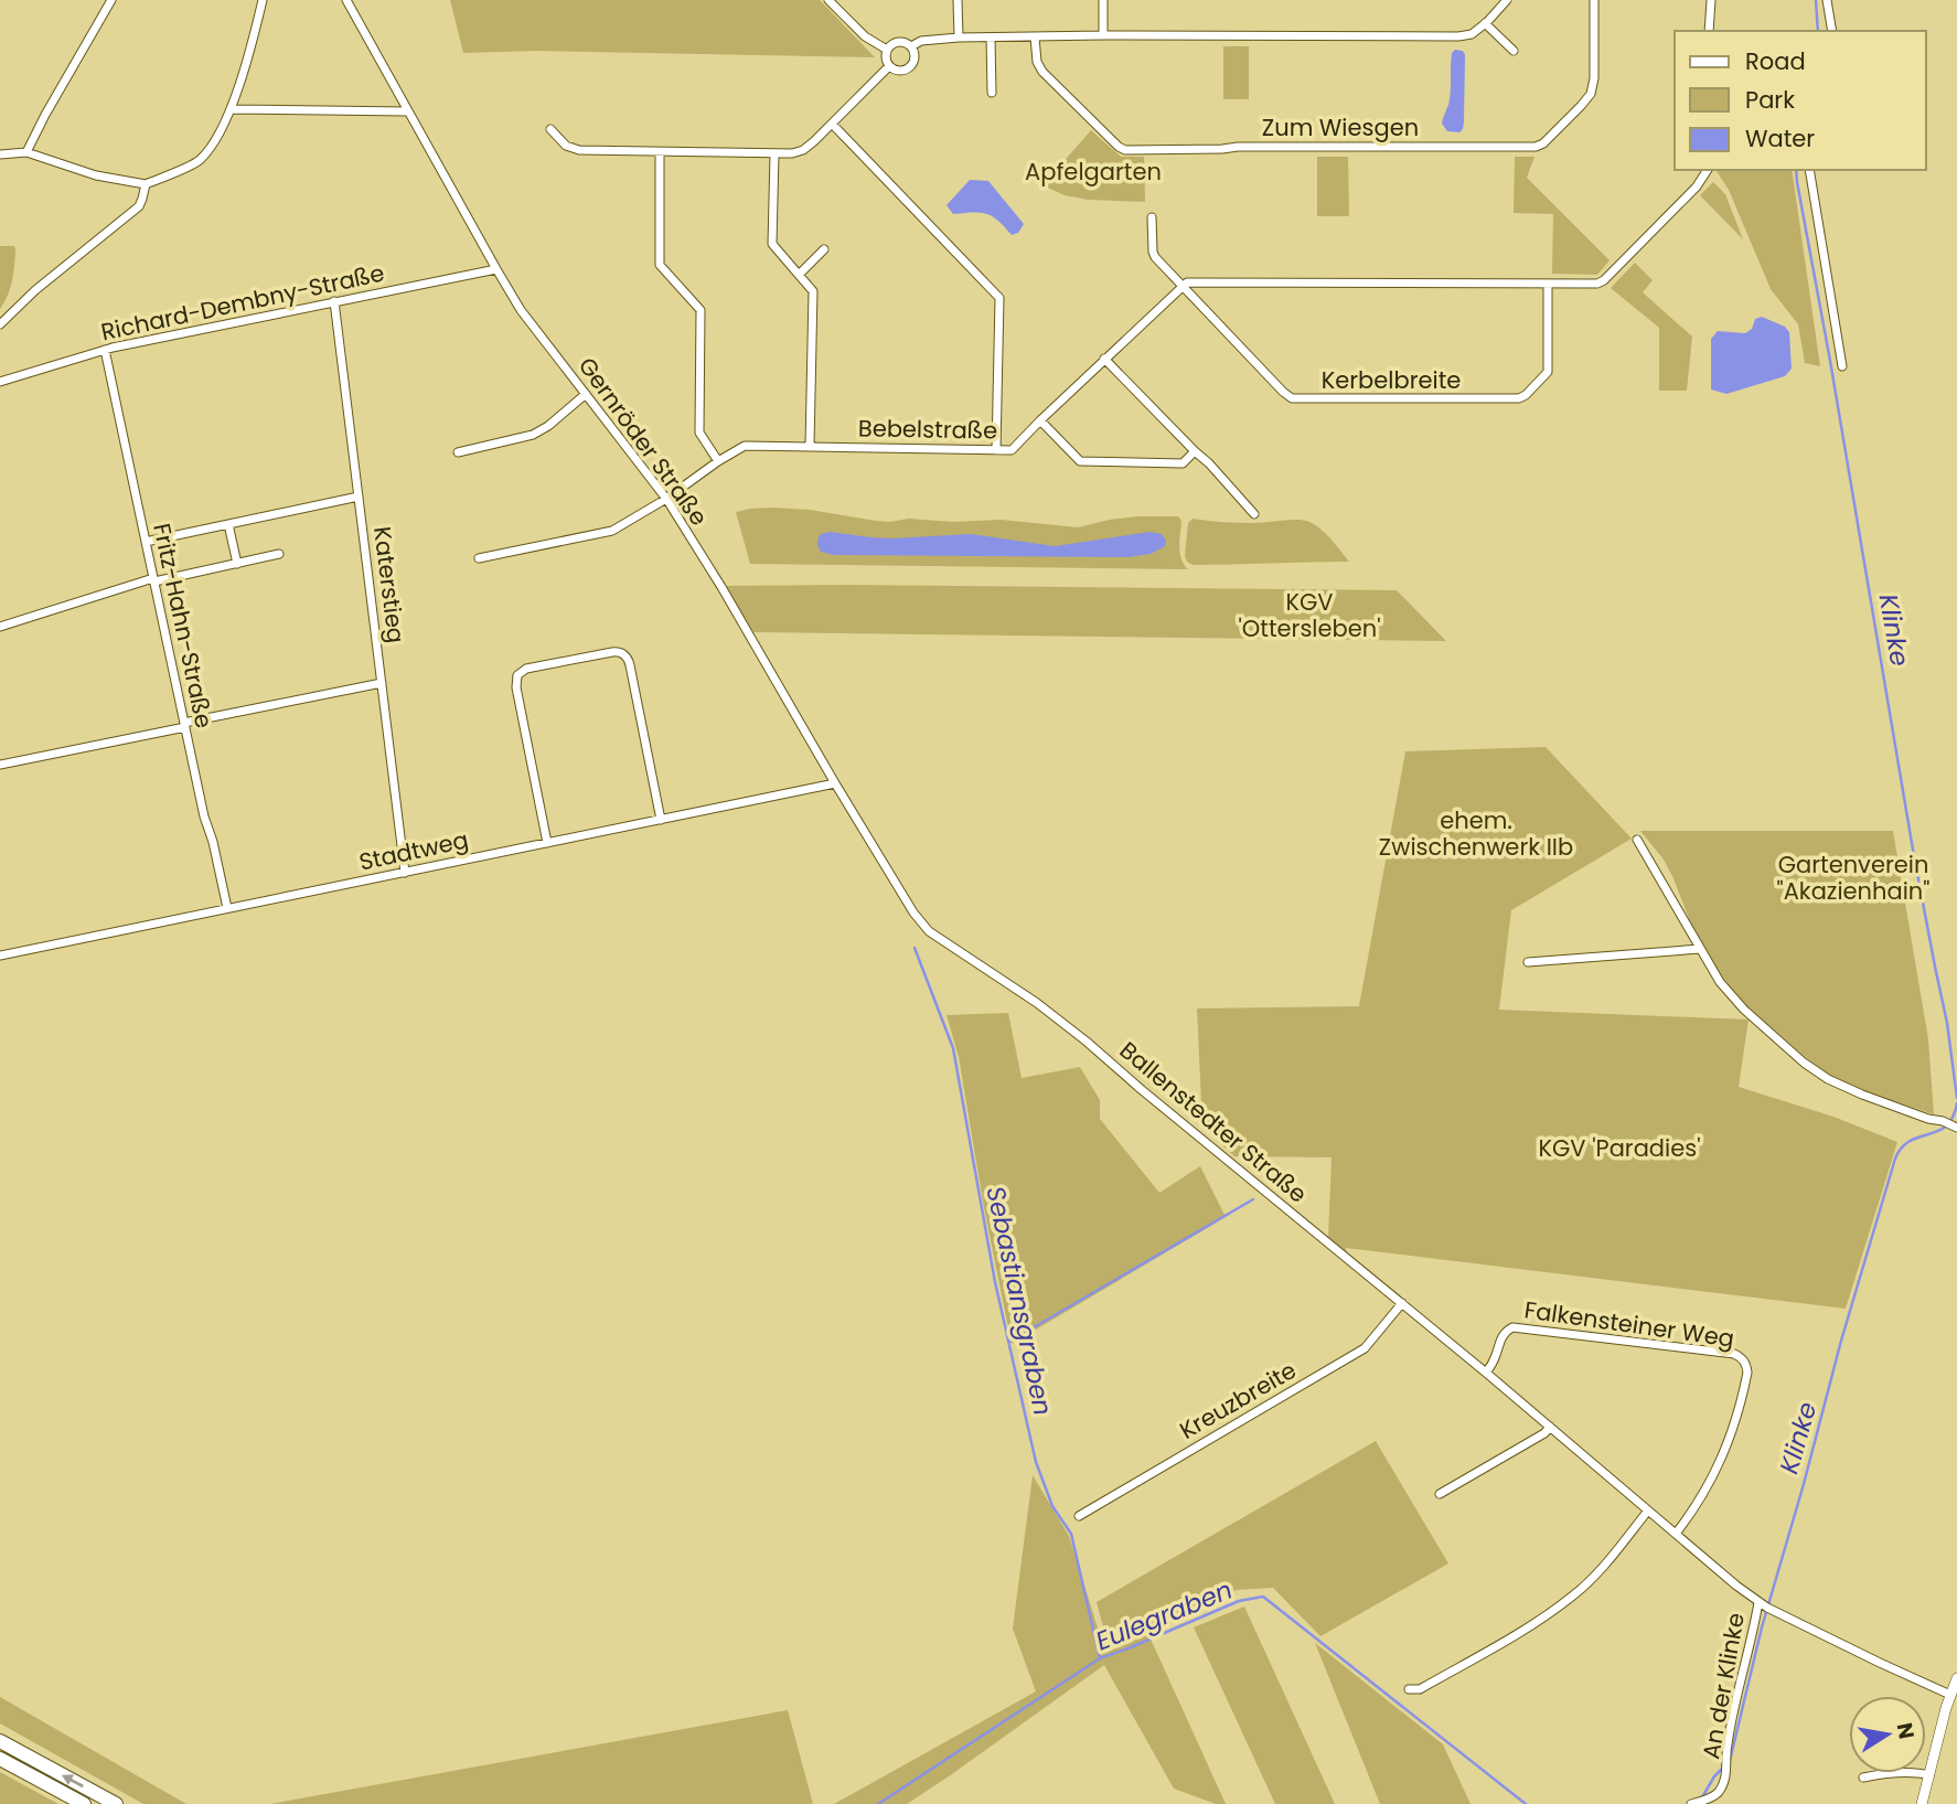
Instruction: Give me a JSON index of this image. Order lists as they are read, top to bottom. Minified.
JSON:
{"streets":{"street":["Zum Wiesgen","Richard-Dembny-Straße","Kerbelbreite","Bebelstraße","Gernröder Straße","Katerstieg","Fritz-Hahn-Straße","Stadtweg","Ballenstedter Straße","Falkensteiner Weg","Kreuzbreite","An der Klinke"]},"crossings":[["Richard-Dembny-Straße","Gernröder Straße"],["Richard-Dembny-Straße","Katerstieg"],["Richard-Dembny-Straße","Fritz-Hahn-Straße"],["Kerbelbreite","Bebelstraße"],["Bebelstraße","Gernröder Straße"],["Gernröder Straße","Stadtweg"],["Gernröder Straße","Ballenstedter Straße"],["Katerstieg","Stadtweg"],["Fritz-Hahn-Straße","Stadtweg"],["Ballenstedter Straße","Falkensteiner Weg"],["Ballenstedter Straße","Kreuzbreite"],["Ballenstedter Straße","An der Klinke"]],"water":["Klinke","Sebastiansgraben","Eulegraben"],"parks":["Apfelgarten","KGV 'Ottersleben'","ehem. Zwischenwerk IIb","Gartenverein \"Akazienhain\"","KGV 'Paradies'"],"legend":["Road","Park","Water"],"north":"right"}
